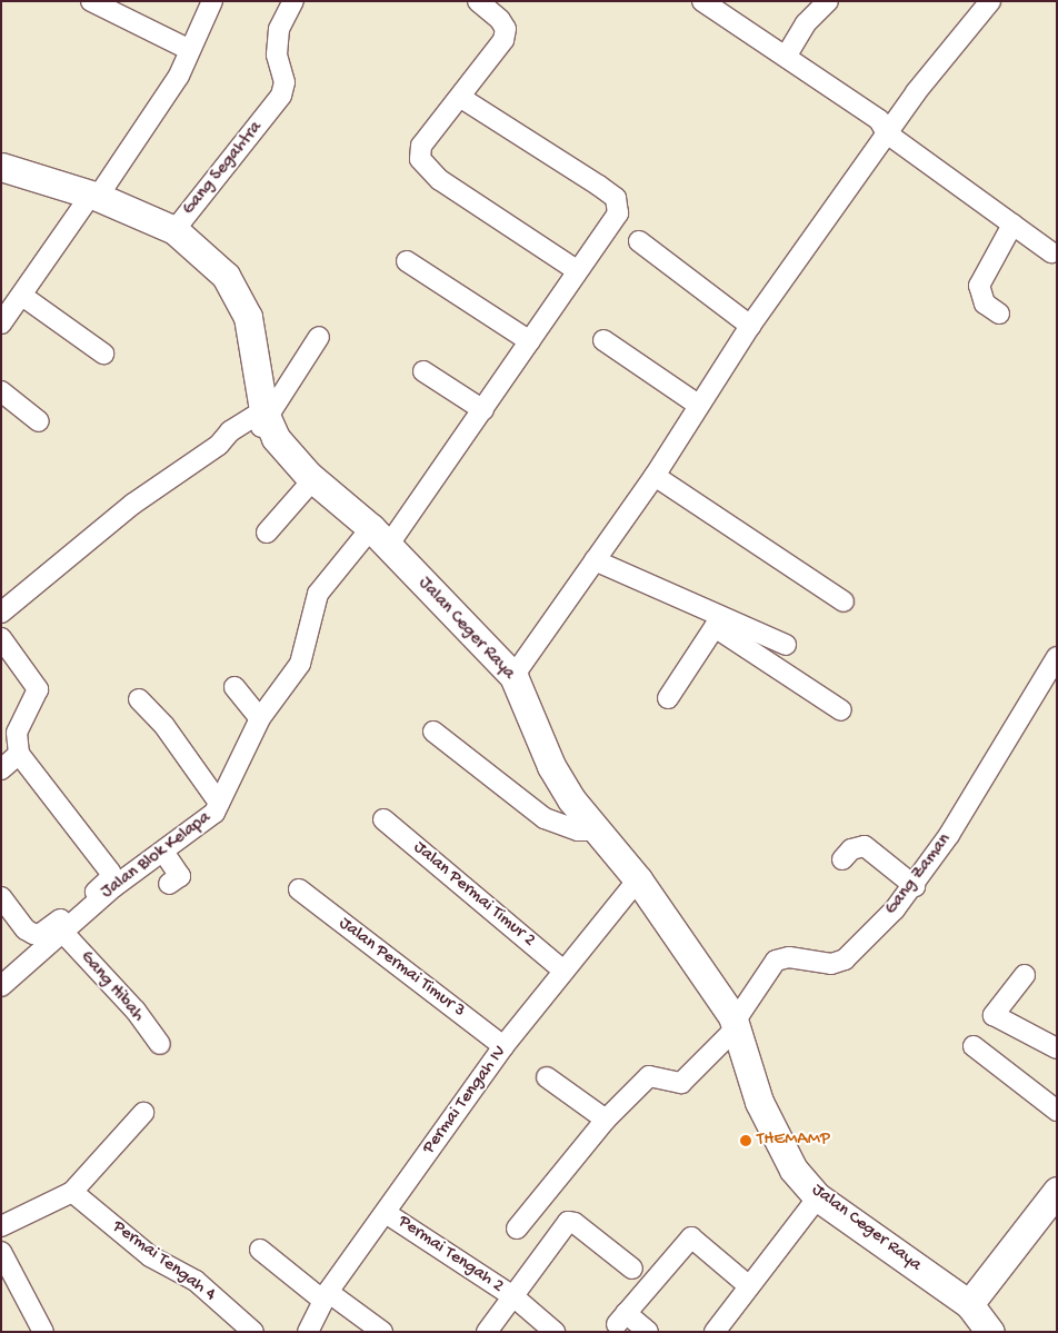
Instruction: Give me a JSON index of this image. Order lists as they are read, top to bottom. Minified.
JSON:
{"streets":{"main road":["Jalan Ceger Raya"],"street":["Gang Segahtra","Jalan Blok Kelapa","Gang Zaman","Jalan Permai Timur 2","Jalan Permai Timur 3","Gang Hibah","Permai Tengah IV","Permai Tengah 2","Permai Tengah 4"]},"crossings":[["Gang Segahtra","Jalan Ceger Raya"],["Jalan Ceger Raya","Jalan Blok Kelapa"],["Jalan Ceger Raya","Gang Zaman"],["Jalan Ceger Raya","Permai Tengah IV"],["Jalan Blok Kelapa","Gang Hibah"],["Jalan Permai Timur 2","Permai Tengah IV"],["Jalan Permai Timur 3","Permai Tengah IV"],["Permai Tengah IV","Permai Tengah 2"]],"places":["THEMAMP"]}
